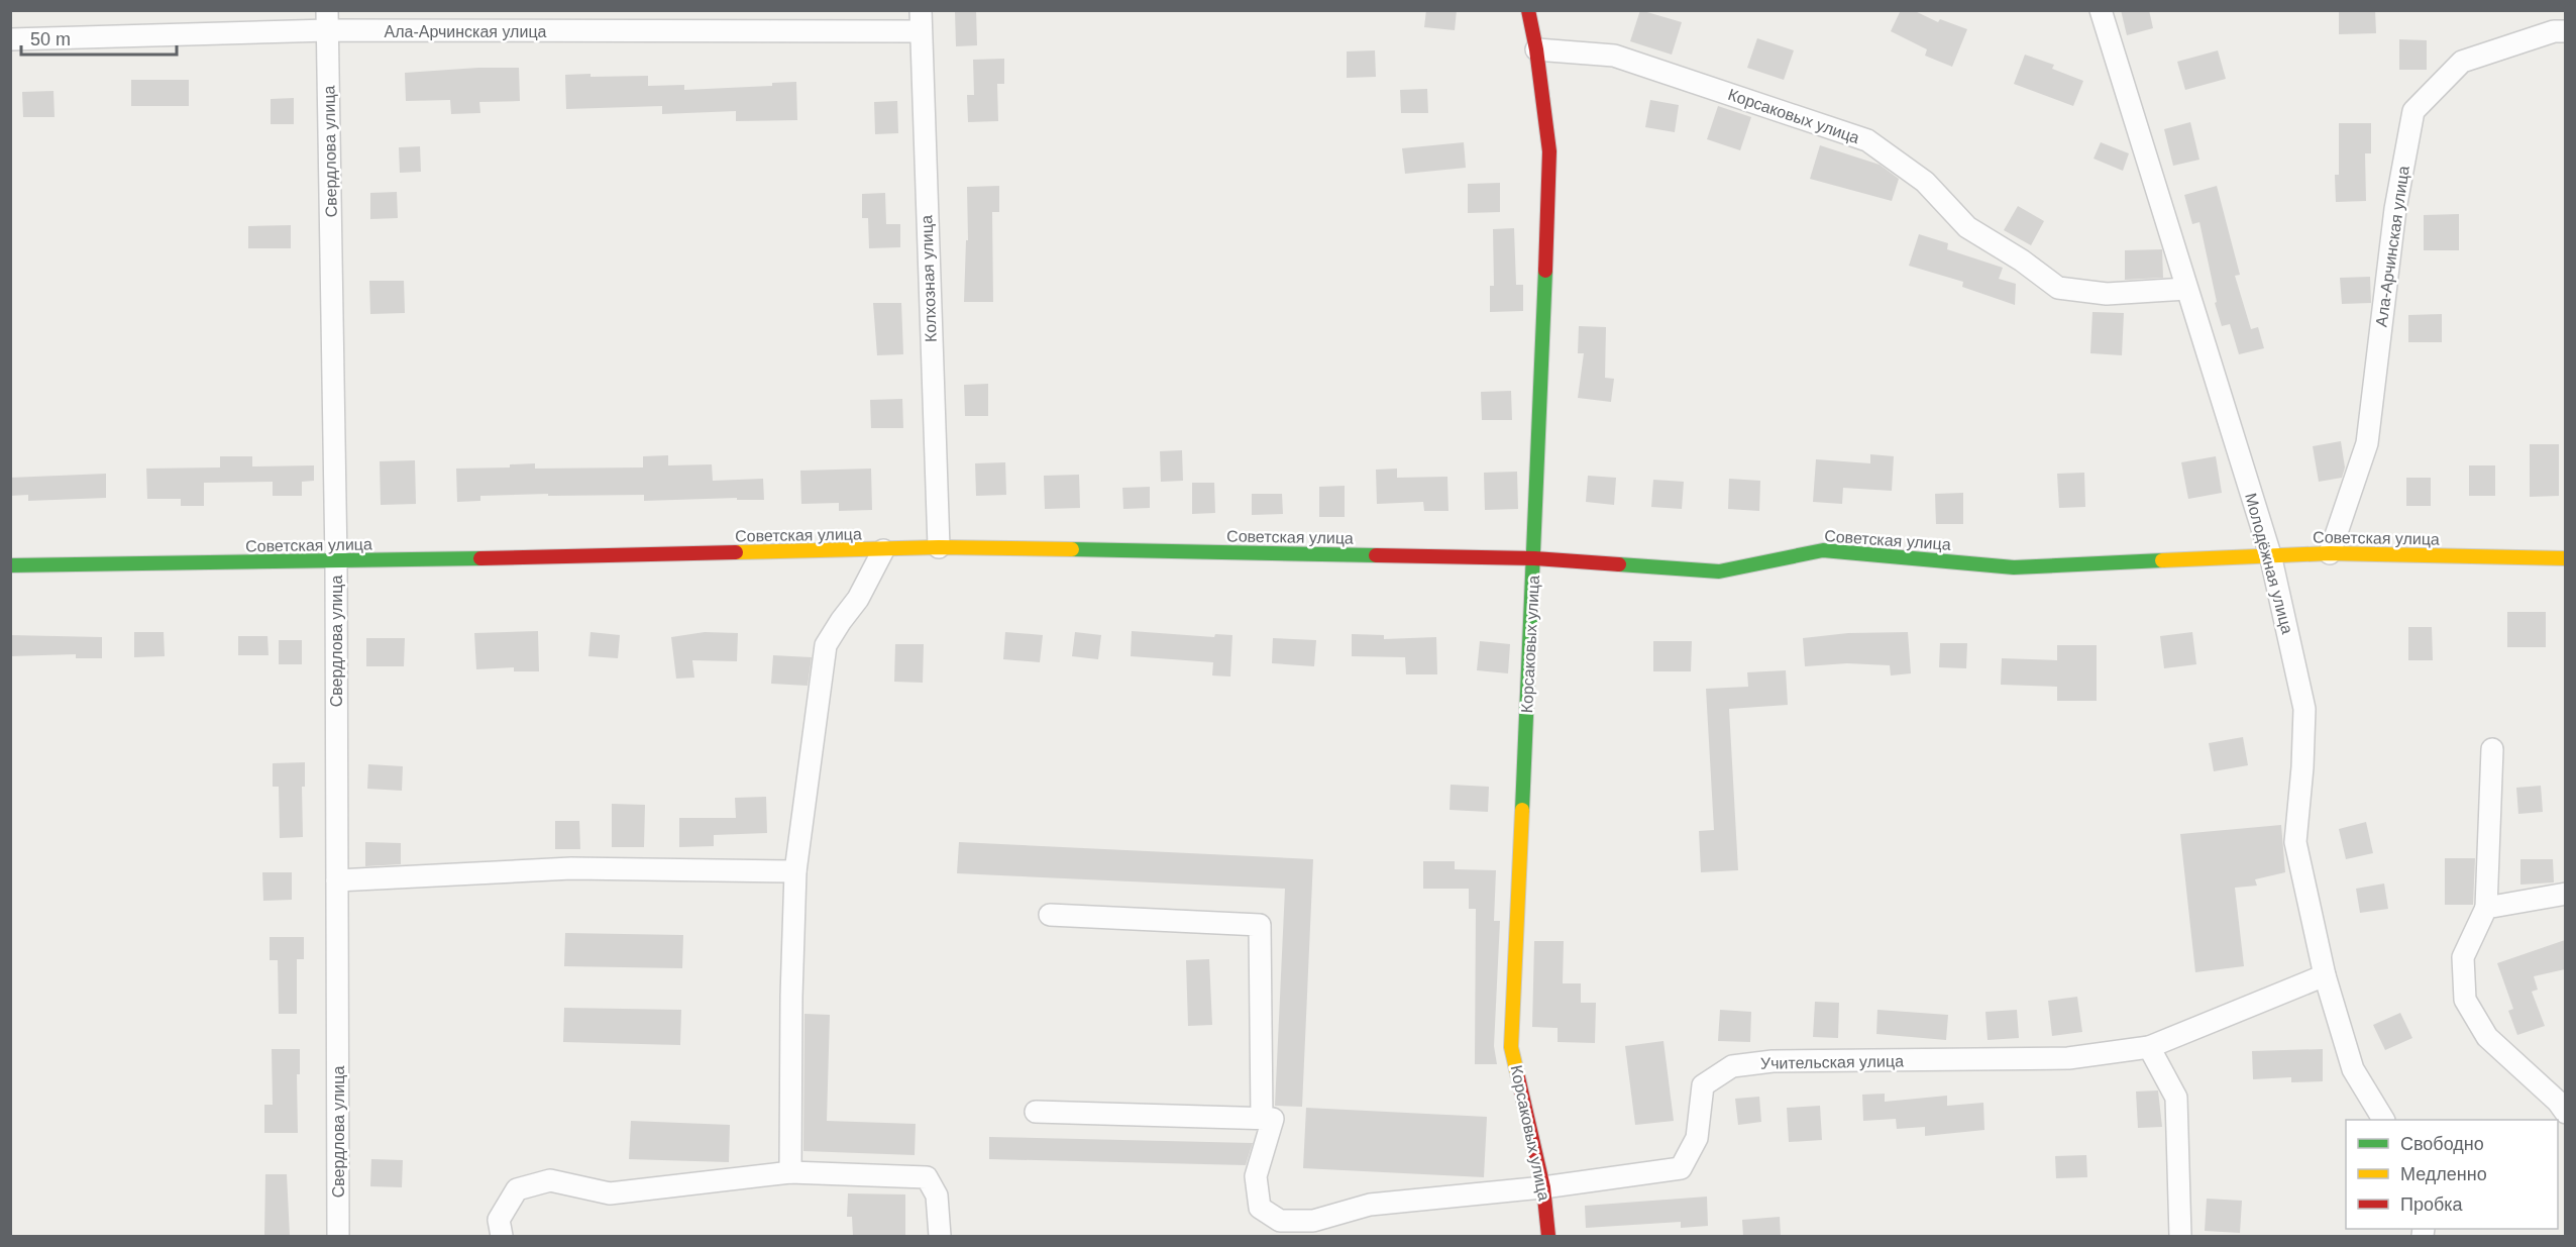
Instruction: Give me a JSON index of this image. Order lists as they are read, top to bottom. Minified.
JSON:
{"streets":{"street":["Ала-Арчинская улица","Корсаковых улица","Свердлова улица","Колхозная улица","Советская улица","Молодёжная улица","Учительская улица"]},"crossings":[["Ала-Арчинская улица","Свердлова улица"],["Ала-Арчинская улица","Колхозная улица"],["Ала-Арчинская улица","Советская улица"],["Корсаковых улица","Советская улица"],["Корсаковых улица","Молодёжная улица"],["Корсаковых улица","Учительская улица"],["Свердлова улица","Советская улица"],["Колхозная улица","Советская улица"],["Советская улица","Молодёжная улица"],["Молодёжная улица","Учительская улица"]],"legend":["Свободно","Медленно","Пробка"],"scale_bar":"50 m"}
